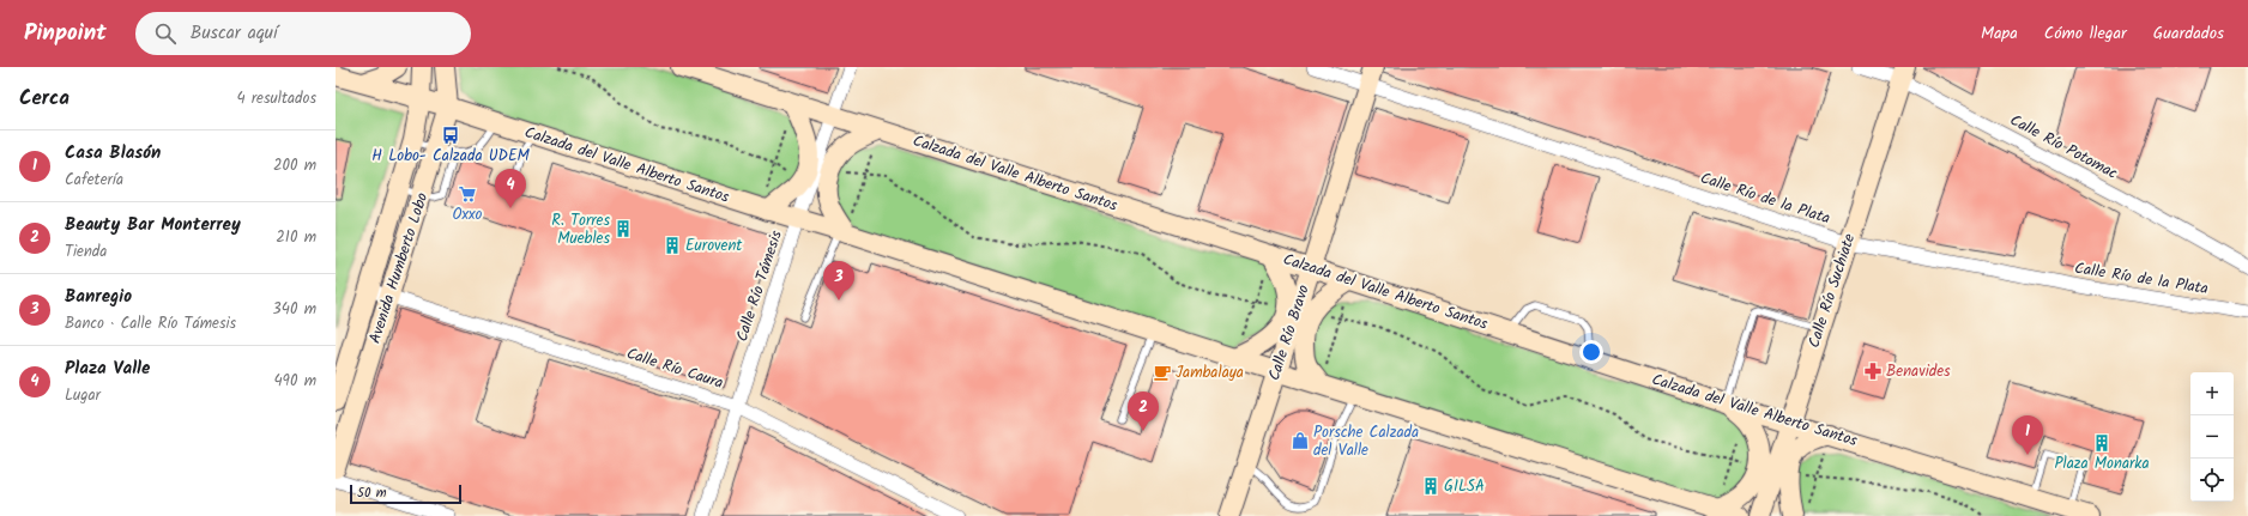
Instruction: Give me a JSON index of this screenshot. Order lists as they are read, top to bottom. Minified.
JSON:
{"streets":{"main road":["Calzada del Valle Alberto Santos","Avenida Humberto Lobo","Calle Río Suchiate","Calle Río Bravo"],"street":["Calle Río Potomac","Calle Río de la Plata","Calle Río Támesis","Calle Río Caura"]},"crossings":[["Calle Río Potomac","Calle Río Suchiate"],["Calzada del Valle Alberto Santos","Avenida Humberto Lobo"],["Calzada del Valle Alberto Santos","Calle Río Támesis"],["Calzada del Valle Alberto Santos","Calle Río Suchiate"],["Calzada del Valle Alberto Santos","Calle Río Bravo"],["Calle Río de la Plata","Calle Río Suchiate"],["Calle Río de la Plata","Calle Río Bravo"],["Avenida Humberto Lobo","Calle Río Caura"],["Calle Río Támesis","Calle Río Caura"]],"places":{"bus stop":["H Lobo- Calzada UDEM"],"supermarket":["Oxxo"],"building":["R. Torres Muebles","Eurovent","Plaza Monarka","GILSA"],"pharmacy":["Benavides"],"cafe":["Jambalaya"],"shop":["Porsche Calzada del Valle"]},"scale_bar":"50 m","page":{"header":"Pinpoint","search":"Buscar aquí","nav":["Mapa","Cómo llegar","Guardados"],"heading":["Cerca","4 resultados"],"list":[{"mark":"1","name":"Casa Blasón","note":"Cafetería","value":"200 m"},{"mark":"2","name":"Beauty Bar Monterrey","note":"Tienda","value":"210 m"},{"mark":"3","name":"Banregio","note":"Banco · Calle Río Támesis","value":"340 m"},{"mark":"4","name":"Plaza Valle","note":"Lugar","value":"490 m"}],"pins":["4","3","2","1"],"map_buttons":["+","−"],"scale":"50 m"}}
